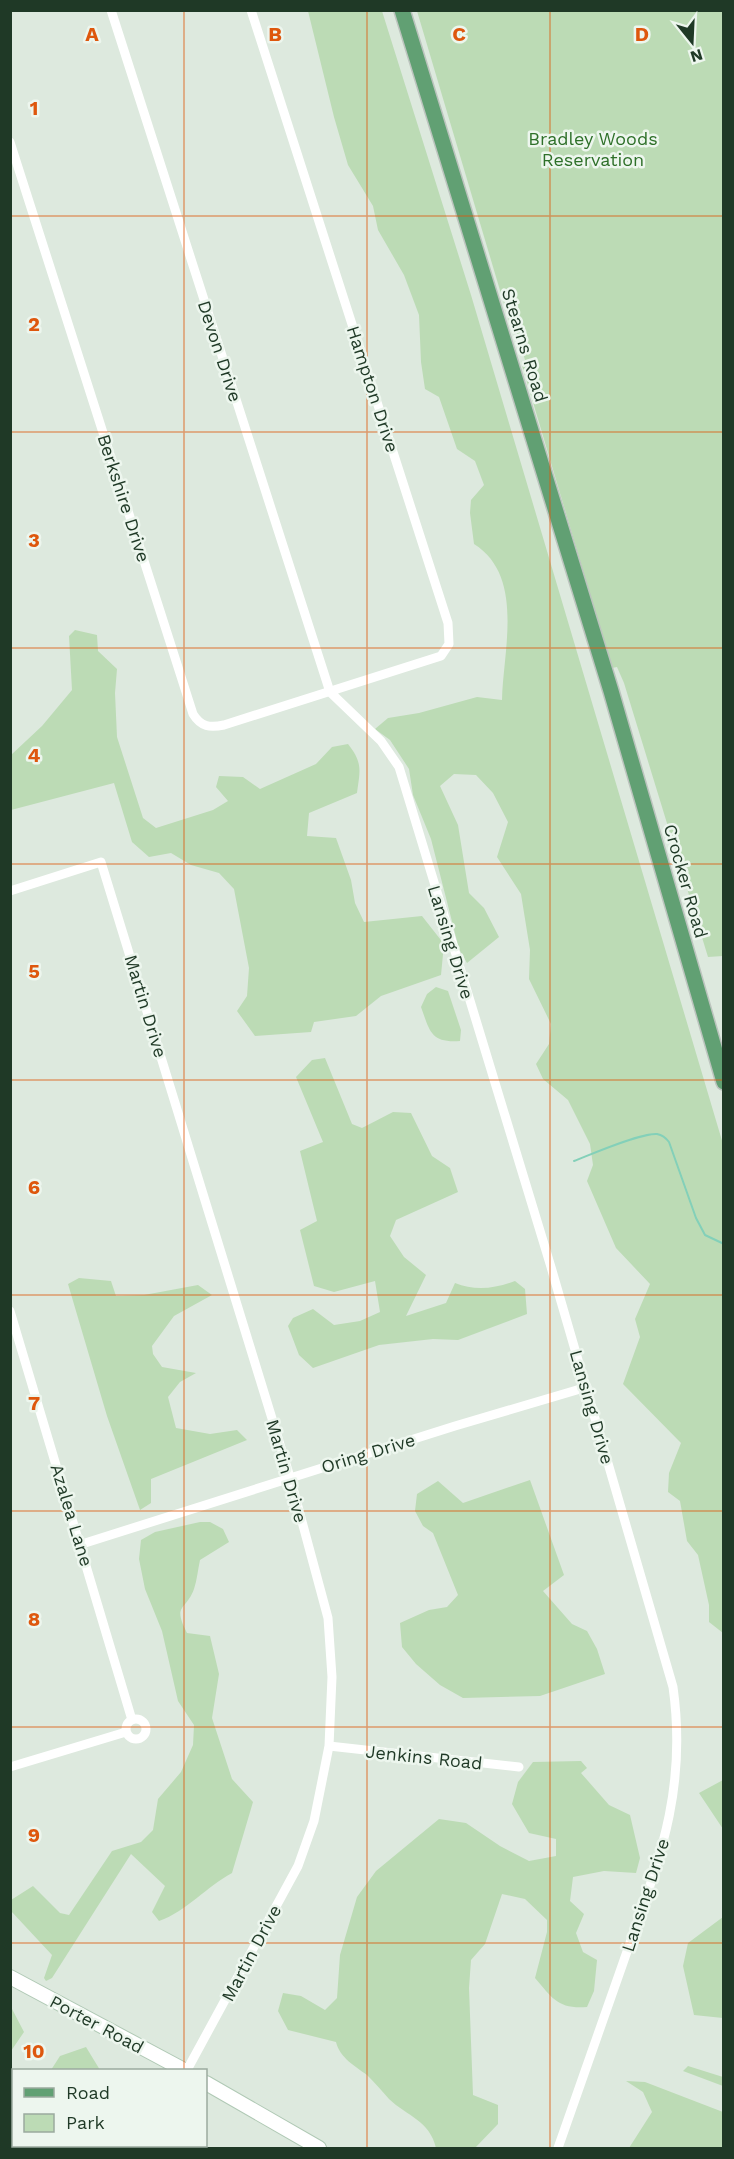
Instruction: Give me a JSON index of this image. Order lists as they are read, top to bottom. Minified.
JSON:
{"streets":{"main road":["Stearns Road","Crocker Road","Porter Road"],"street":["Devon Drive","Hampton Drive","Berkshire Drive","Lansing Drive","Martin Drive","Oring Drive","Azalea Lane","Jenkins Road"]},"crossings":[["Stearns Road","Crocker Road"],["Devon Drive","Hampton Drive"],["Devon Drive","Berkshire Drive"],["Devon Drive","Lansing Drive"],["Hampton Drive","Berkshire Drive"],["Hampton Drive","Lansing Drive"],["Berkshire Drive","Lansing Drive"],["Lansing Drive","Oring Drive"],["Martin Drive","Oring Drive"],["Martin Drive","Jenkins Road"],["Oring Drive","Azalea Lane"]],"parks":["Bradley Woods Reservation"],"legend":["Road","Park"],"north":"bottom","grid":{"columns":["A","B","C","D"],"rows":["1","2","3","4","5","6","7","8","9","10"]}}
